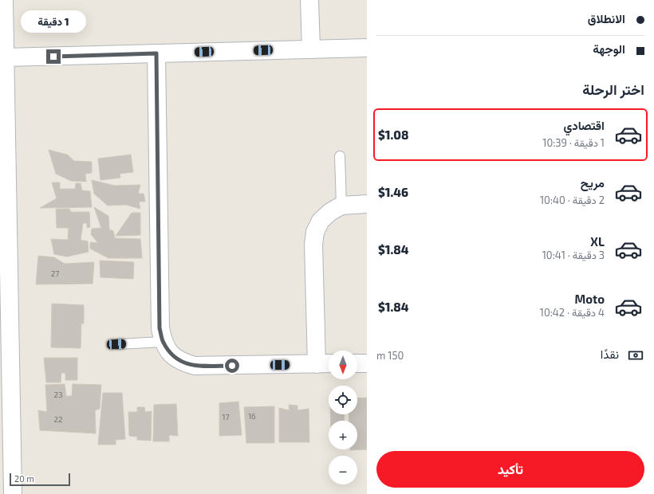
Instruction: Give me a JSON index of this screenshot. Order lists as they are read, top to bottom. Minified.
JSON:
{"house_numbers":["27","23","16","17","22"],"scale_bar":"20 m","north":"bottom","page":{"banner":["الانطلاق","الوجهة"],"bubble":"1 دقيقة","heading":"اختر الرحلة","list":[{"name":"اقتصادي","note":"1 دقيقة · 10:39","value":"$1.08"},{"name":"مريح","note":"2 دقيقة · 10:40","value":"$1.46"},{"name":"XL","note":"3 دقيقة · 10:41","value":"$1.84"},{"name":"Moto","note":"4 دقيقة · 10:42","value":"$1.84"}],"pay":["نقدًا","150 m"],"map_buttons":["+","−"],"buttons":"تأكيد","scale":"20 m"}}
